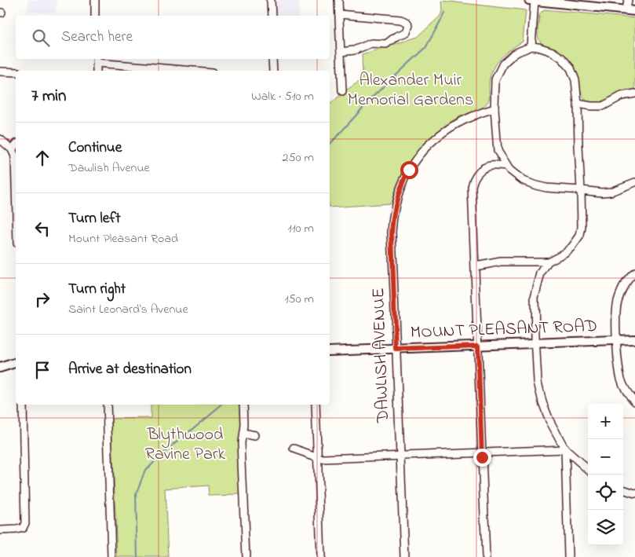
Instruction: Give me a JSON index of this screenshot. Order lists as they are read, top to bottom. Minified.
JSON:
{"streets":{"main road":["MOUNT PLEASANT ROAD"],"street":["DAWLISH AVENUE"]},"crossings":[["MOUNT PLEASANT ROAD","DAWLISH AVENUE"]],"parks":["Alexander Muir Memorial Gardens","Blythwood Ravine Park"],"page":{"search":"Search here","heading":["7 min","Walk · 510 m"],"list":[["Continue","Dawlish Avenue","250 m"],["Turn left","Mount Pleasant Road","110 m"],["Turn right","Saint Leonard's Avenue","150 m"],"Arrive at destination"],"map_buttons":["+","−"]}}
